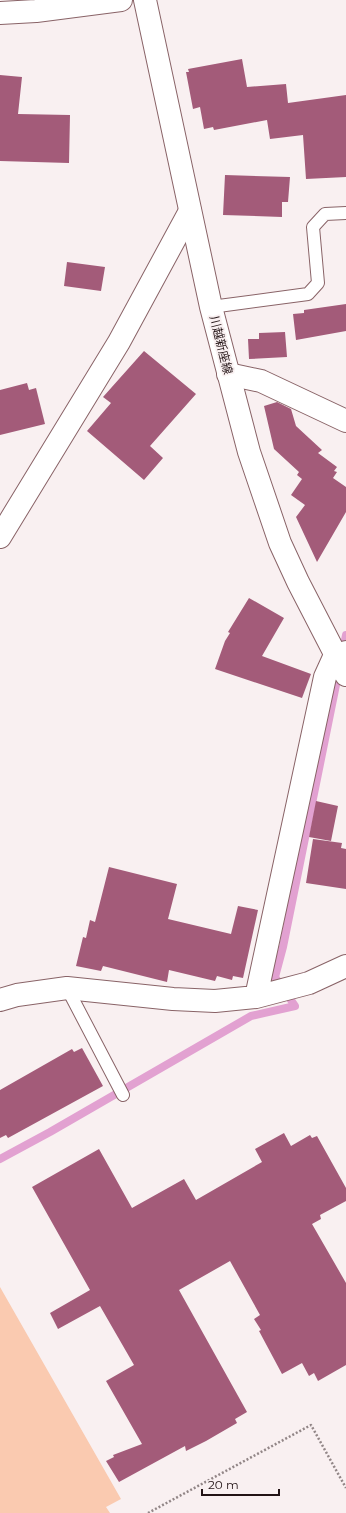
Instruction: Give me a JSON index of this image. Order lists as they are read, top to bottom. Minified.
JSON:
{"streets":{"street":["川越新座線"]},"scale_bar":"20 m"}
